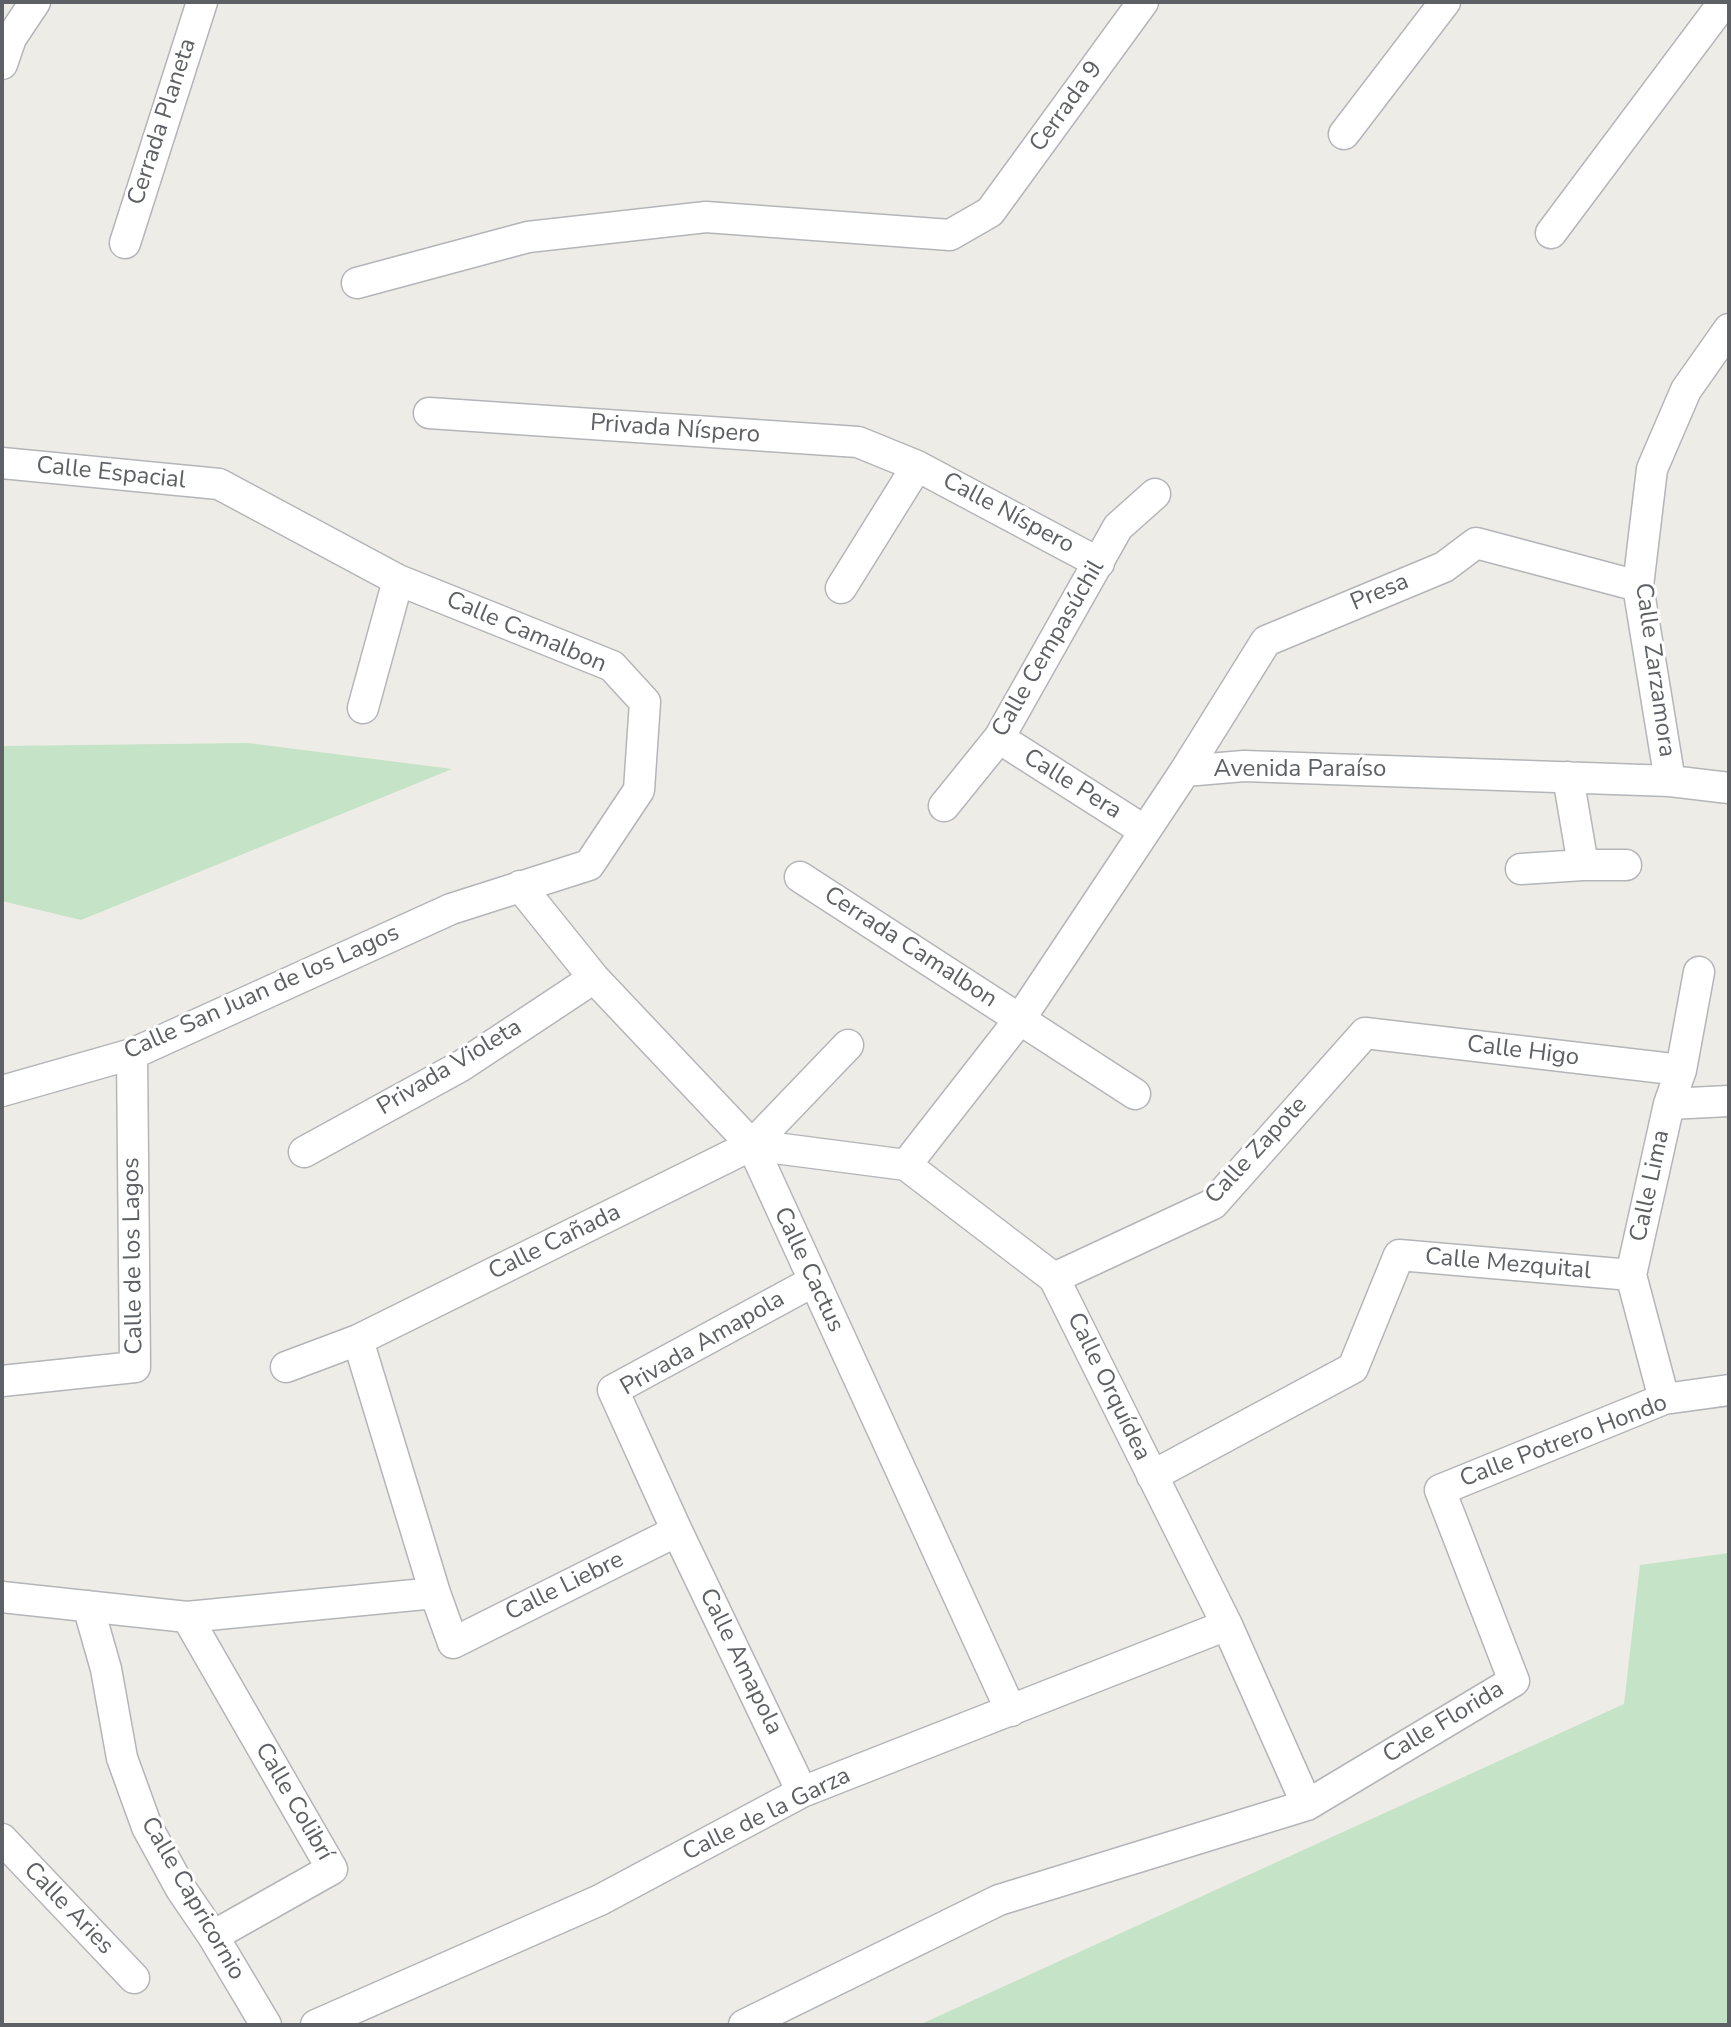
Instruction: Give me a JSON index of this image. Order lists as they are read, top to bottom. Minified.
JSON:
{"streets":{"street":["Cerrada 9","Cerrada Planeta","Privada Níspero","Calle Espacial","Calle Níspero","Presa","Calle Camalbon","Calle Cempasúchil","Calle Zarzamora","Avenida Paraíso","Calle Pera","Cerrada Camalbon","Calle San Juan de los Lagos","Calle Higo","Privada Violeta","Calle Zapote","Calle Lima","Calle Cañada","Calle de los Lagos","Calle Mezquital","Calle Cactus","Privada Amapola","Calle Orquídea","Calle Potrero Hondo","Calle Liebre","Calle Amapola","Calle Florida","Calle Colibrí","Calle de la Garza","Calle Capricornio","Calle Aries"]},"crossings":[["Privada Níspero","Calle Níspero"],["Calle Espacial","Calle Camalbon"],["Calle Níspero","Calle Cempasúchil"],["Presa","Calle Zarzamora"],["Presa","Avenida Paraíso"],["Calle Camalbon","Calle San Juan de los Lagos"],["Calle Camalbon","Calle Cactus"],["Calle Cempasúchil","Calle Pera"],["Calle Zarzamora","Avenida Paraíso"],["Avenida Paraíso","Calle Pera"],["Avenida Paraíso","Cerrada Camalbon"],["Avenida Paraíso","Calle Orquídea"],["Calle San Juan de los Lagos","Calle de los Lagos"],["Calle San Juan de los Lagos","Calle Cactus"],["Calle Higo","Calle Zapote"],["Calle Higo","Calle Lima"],["Privada Violeta","Calle Cactus"],["Calle Zapote","Calle Orquídea"],["Calle Lima","Calle Mezquital"],["Calle Lima","Calle Potrero Hondo"],["Calle Cañada","Calle Cactus"],["Calle Cañada","Calle Orquídea"],["Calle Mezquital","Calle Orquídea"],["Calle Cactus","Privada Amapola"],["Calle Cactus","Calle Orquídea"],["Calle Cactus","Calle de la Garza"],["Privada Amapola","Calle Liebre"],["Privada Amapola","Calle Amapola"],["Calle Orquídea","Calle Florida"],["Calle Orquídea","Calle de la Garza"],["Calle Potrero Hondo","Calle Florida"],["Calle Liebre","Calle Amapola"],["Calle Amapola","Calle de la Garza"],["Calle Colibrí","Calle Capricornio"]]}
